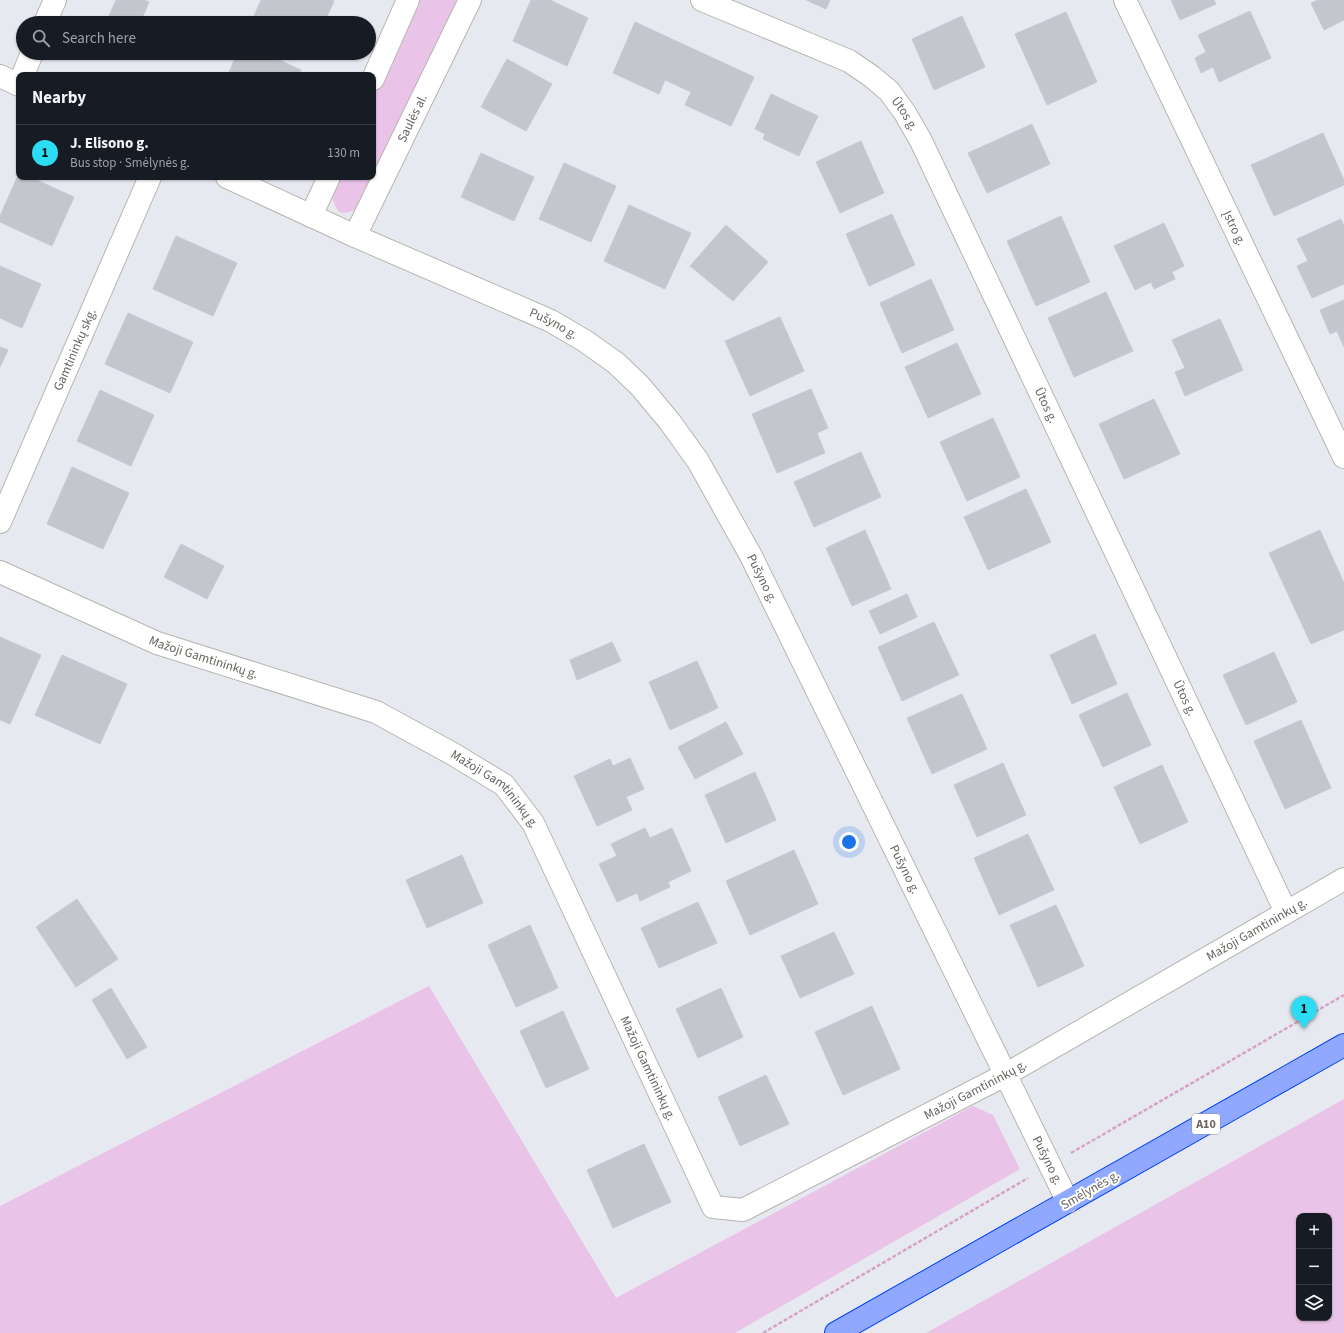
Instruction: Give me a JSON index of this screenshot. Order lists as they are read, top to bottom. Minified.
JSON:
{"streets":{"highway":["A10","Smėlynės g."],"street":["Ūtos g.","Saulės al.","Įstro g.","Pušyno g.","Gamtininkų skg.","Mažoji Gamtininkų g."]},"crossings":[["Ūtos g.","Mažoji Gamtininkų g."],["Saulės al.","Pušyno g."],["Pušyno g.","Mažoji Gamtininkų g."],["Pušyno g.","Smėlynės g."]],"page":{"search":"Search here","heading":"Nearby","list":[{"mark":"1","name":"J. Elisono g.","note":"Bus stop · Smėlynės g.","value":"130 m"}],"pins":"1","map_buttons":["+","−"]}}
